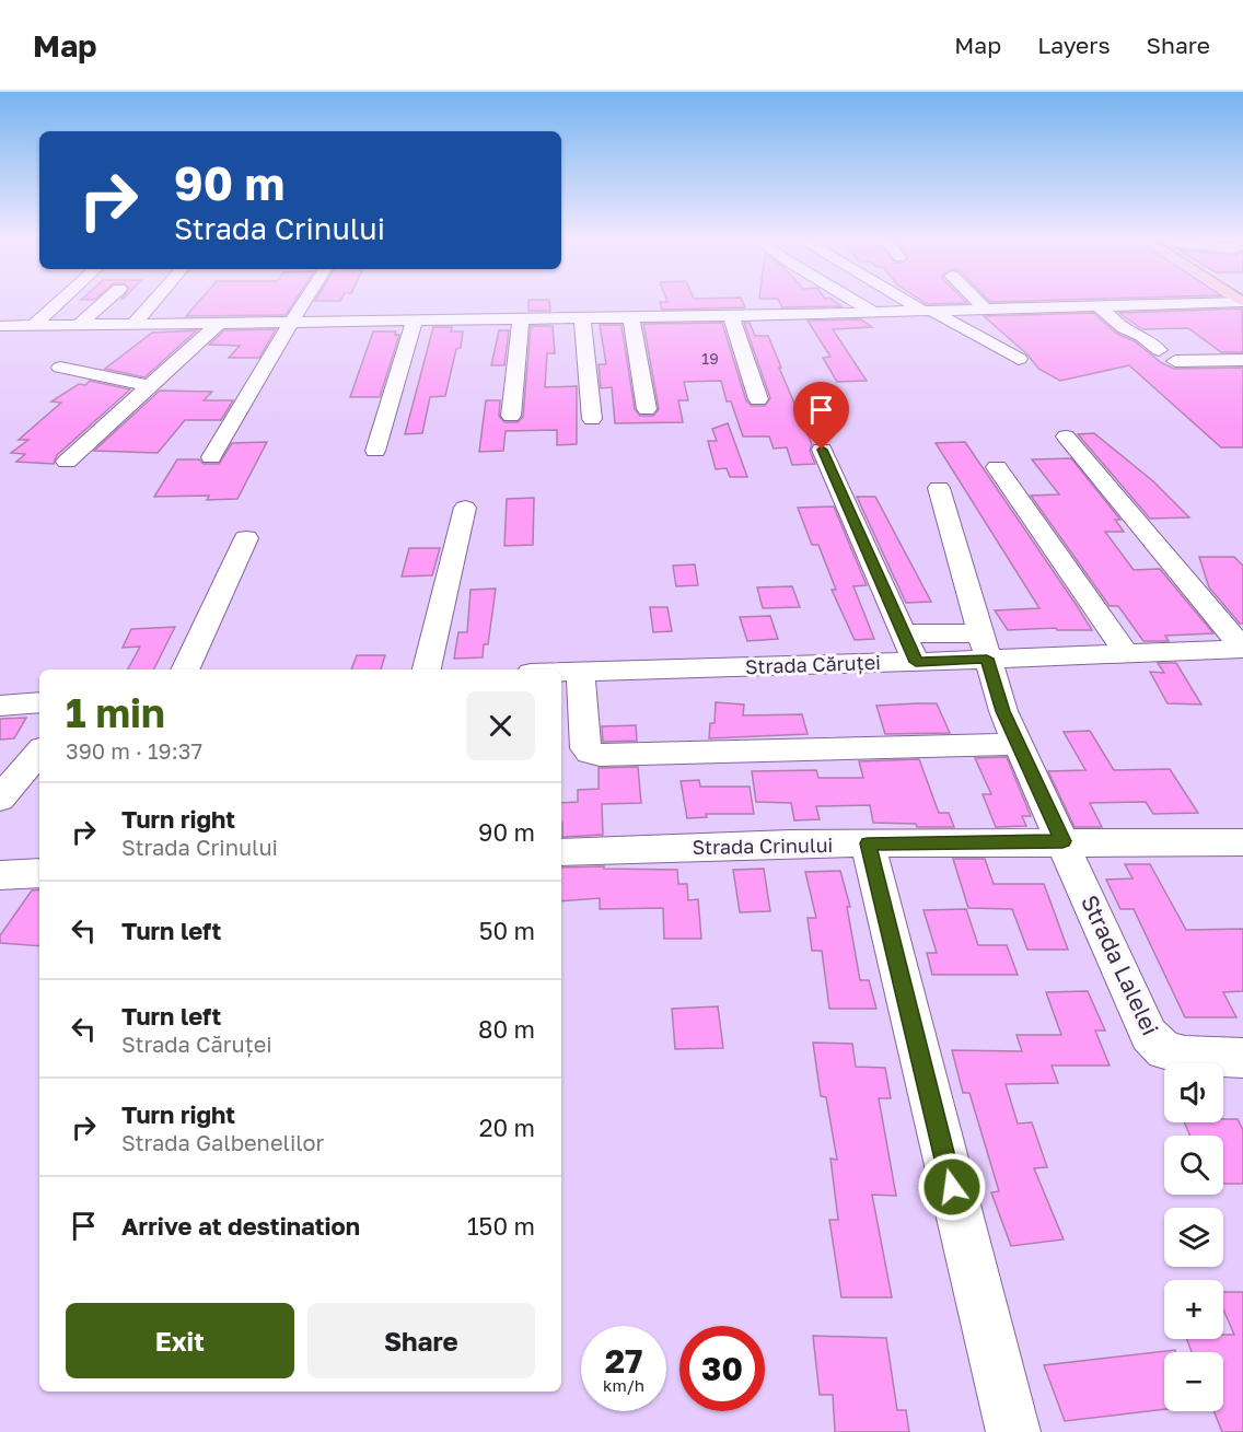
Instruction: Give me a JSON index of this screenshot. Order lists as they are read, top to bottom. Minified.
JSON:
{"streets":{"street":["Strada Căruței","Strada Crinului","Strada Lalelei"]},"crossings":[["Strada Căruței","Strada Lalelei"],["Strada Crinului","Strada Lalelei"]],"house_numbers":["19"],"page":{"header":"Map","nav":["Map","Layers","Share"],"turn":["90 m","Strada Crinului"],"heading":["1 min","390 m · 19:37"],"list":[{"name":"Turn right","note":"Strada Crinului","value":"90 m"},{"name":"Turn left","value":"50 m"},{"name":"Turn left","note":"Strada Căruței","value":"80 m"},{"name":"Turn right","note":"Strada Galbenelilor","value":"20 m"},{"name":"Arrive at destination","value":"150 m"}],"map_buttons":["+","−"],"buttons":["Exit","Share"],"speed":"27 km/h","limit":"30"}}
